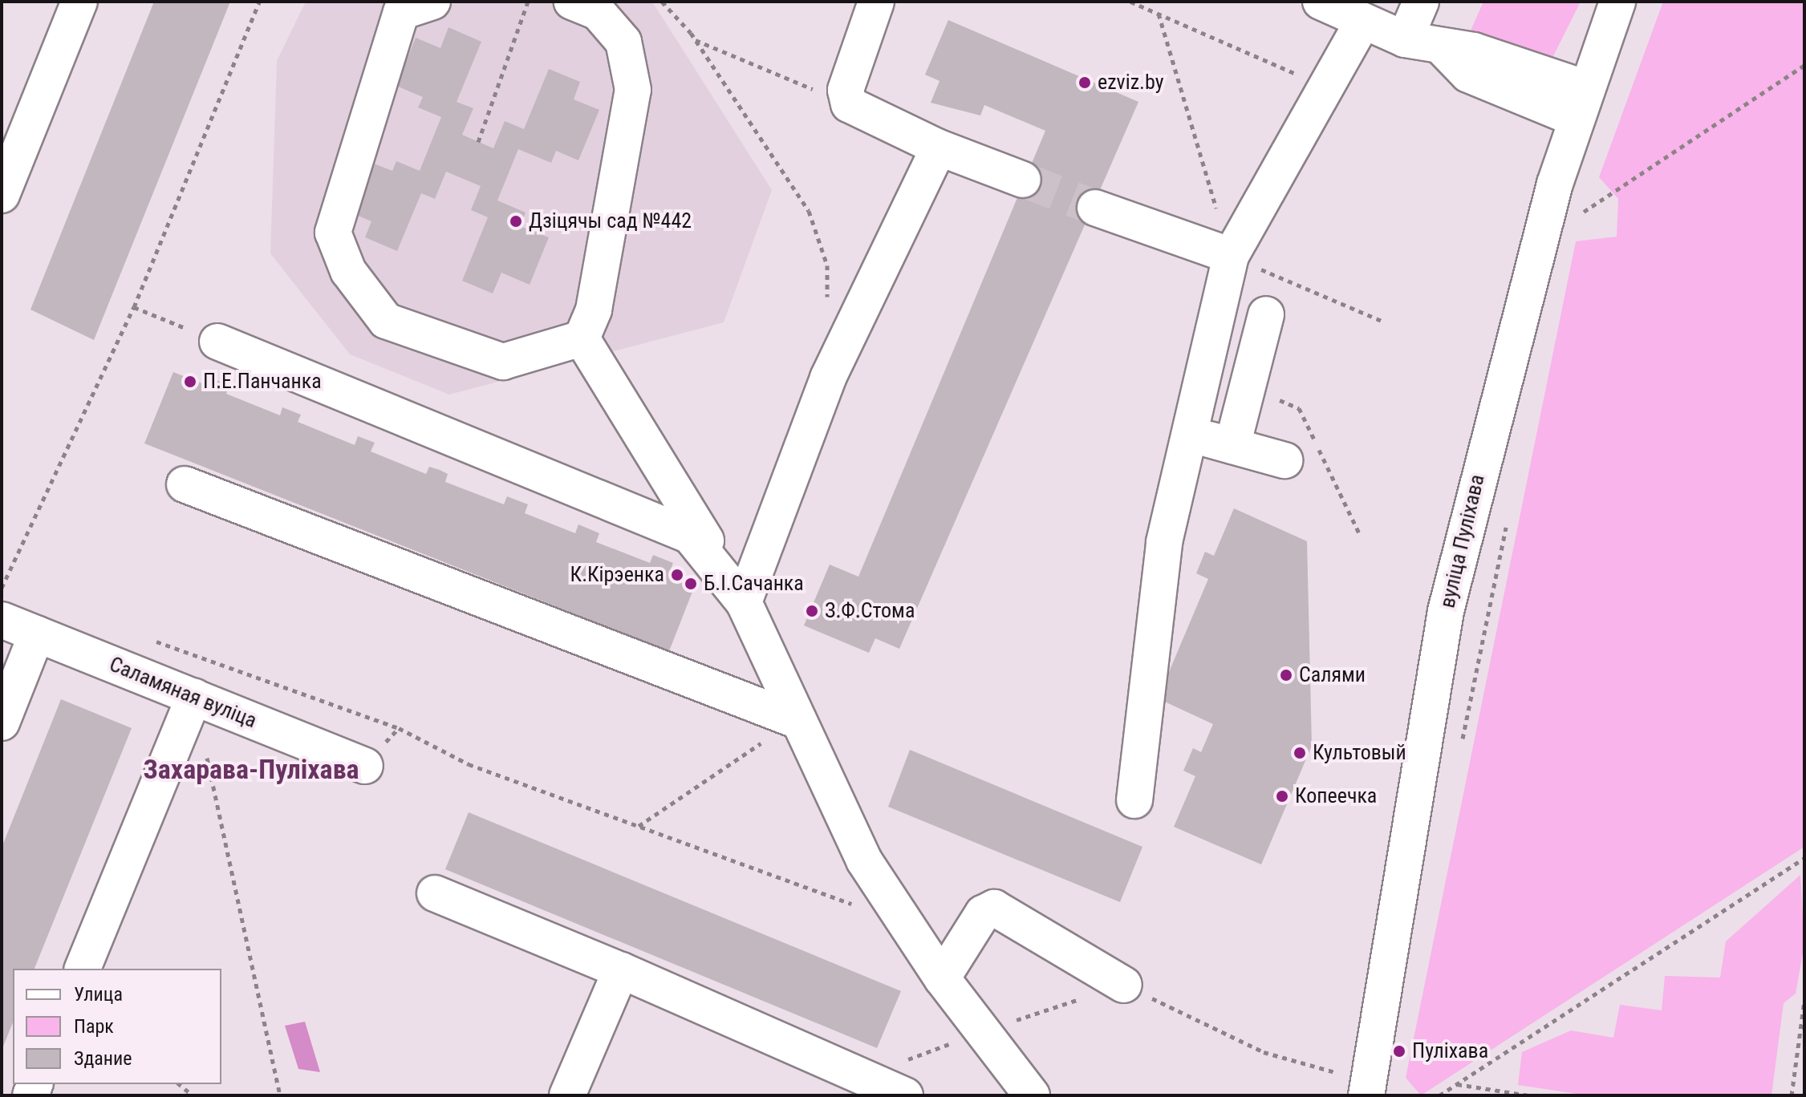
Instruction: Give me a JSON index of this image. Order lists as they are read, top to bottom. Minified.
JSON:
{"streets":{"street":["вуліца Пуліхава","Саламяная вуліца"]},"districts":["Захарава-Пуліхава"],"places":["ezviz.by","Дзіцячы сад №442","П.Е.Панчанка","К.Кірэенка","Б.І.Сачанка","З.Ф.Стома","Салями","Культовый","Копеечка","Пуліхава"],"legend":["Улица","Парк","Здание"]}
